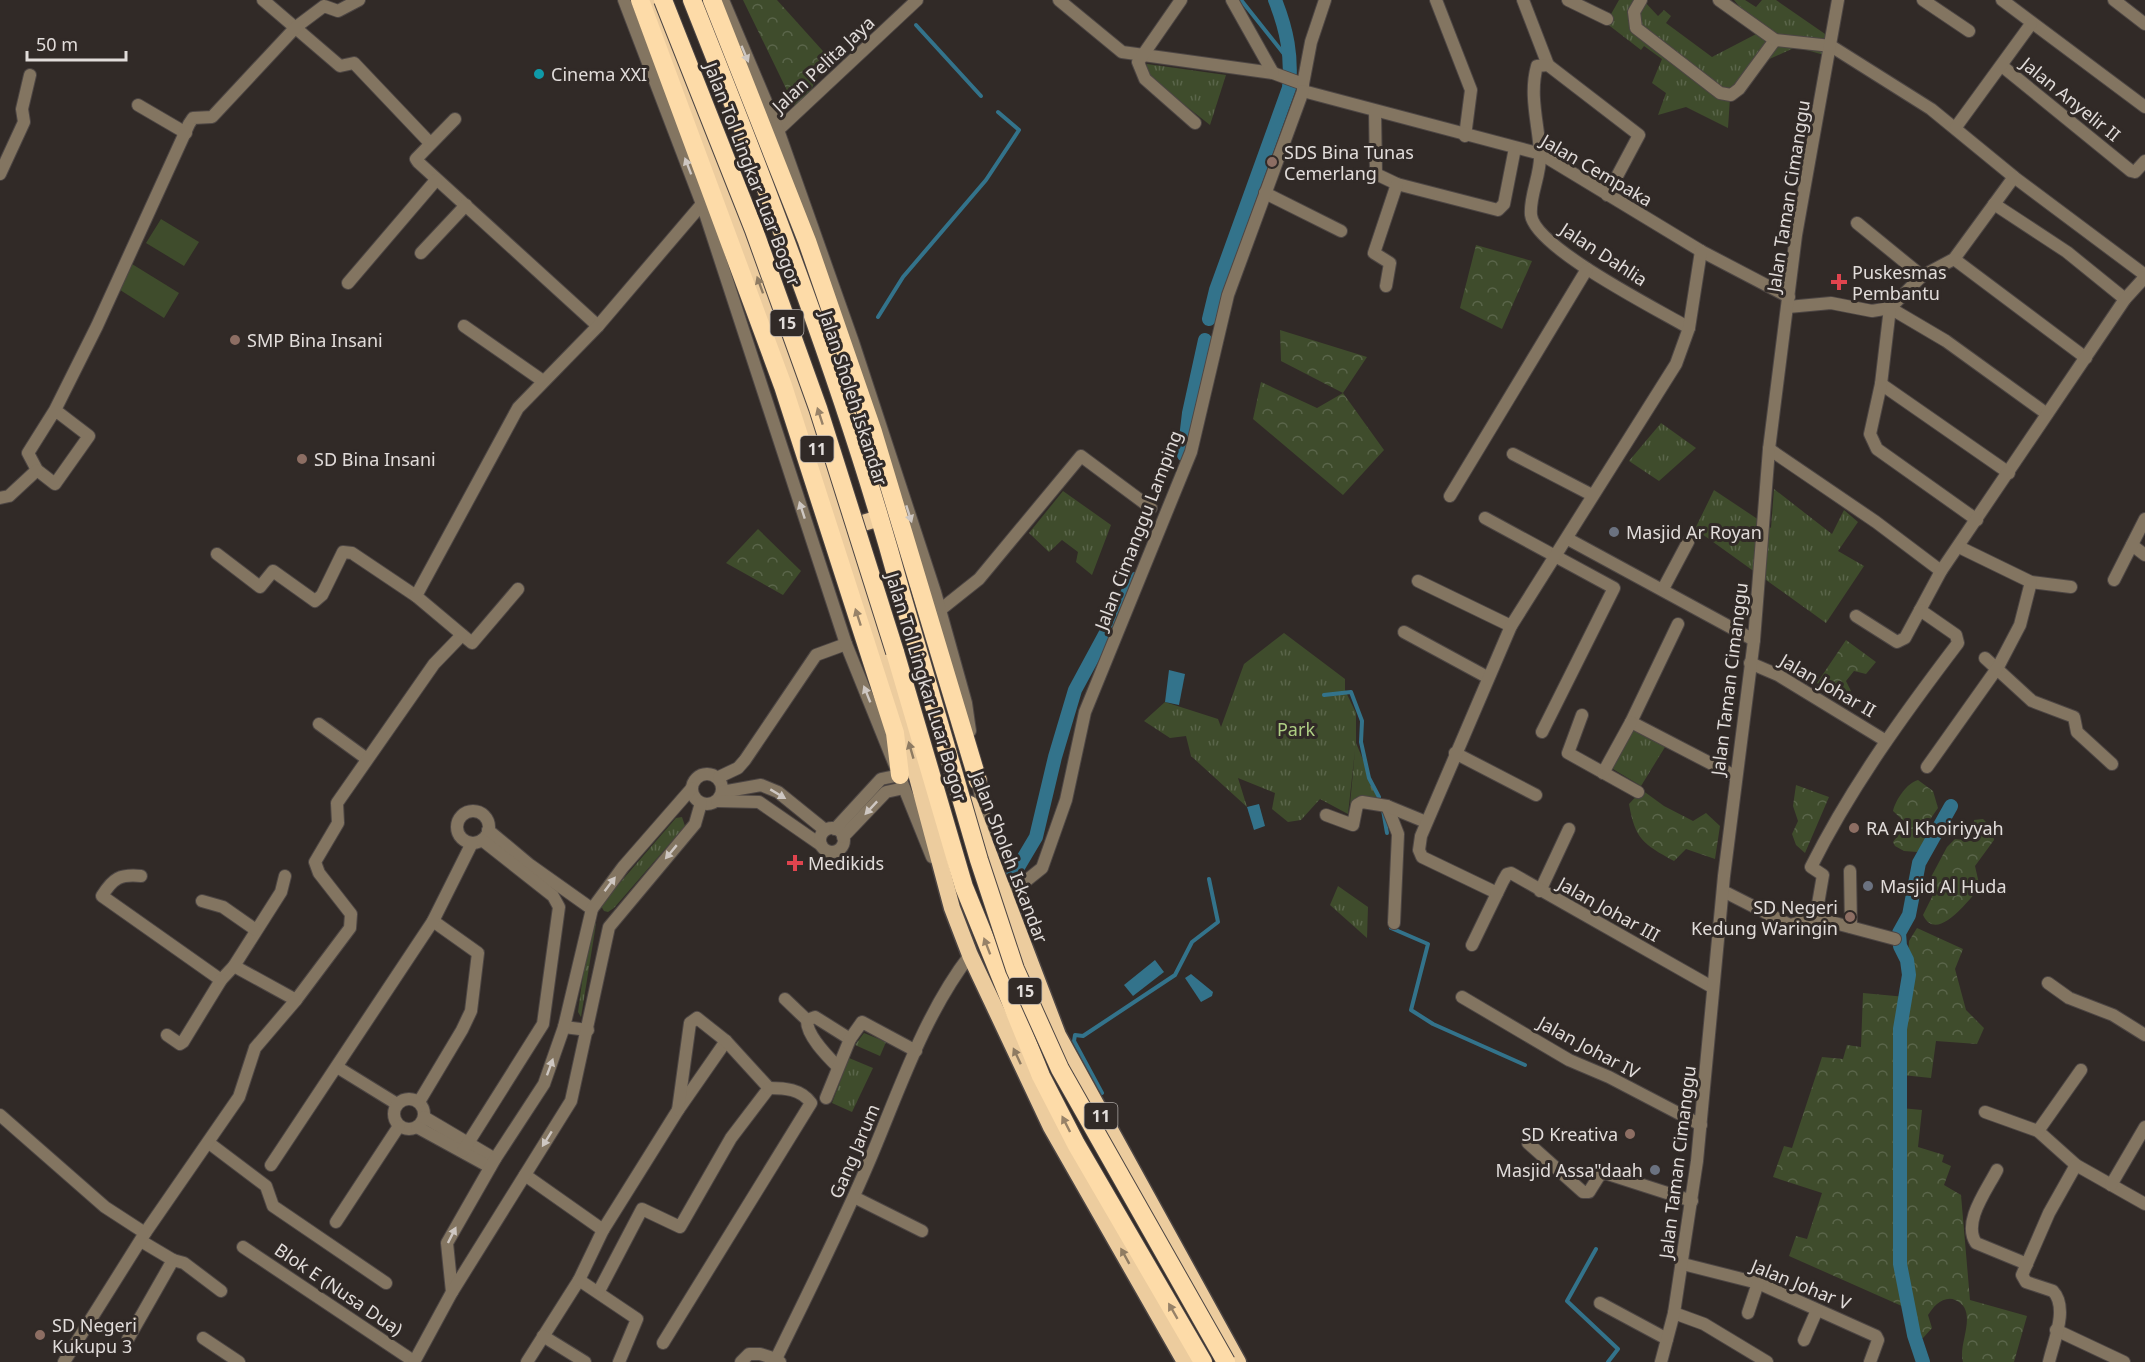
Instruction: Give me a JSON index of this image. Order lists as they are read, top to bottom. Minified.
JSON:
{"streets":{"highway":["Jalan Tol Lingkar Luar Bogor","15","Jalan Sholeh Iskandar","11"],"street":["Jalan Pelita Jaya","Jalan Anyelir II","Jalan Cempaka","Jalan Taman Cimanggu","Jalan Dahlia","Jalan Cimanggu Lamping","Jalan Johar II","Jalan Johar III","Jalan Johar IV","Gang Jarum","Jalan Johar V","Blok E (Nusa Dua)"]},"crossings":[["Jalan Cempaka","Jalan Taman Cimanggu"],["Jalan Cempaka","Jalan Dahlia"],["Jalan Cempaka","Jalan Cimanggu Lamping"],["Jalan Taman Cimanggu","Jalan Johar II"],["Jalan Taman Cimanggu","Jalan Johar III"],["Jalan Taman Cimanggu","Jalan Johar IV"],["Jalan Taman Cimanggu","Jalan Johar V"],["Jalan Sholeh Iskandar","Jalan Cimanggu Lamping"],["11","Gang Jarum"]],"parks":["Park"],"places":{"other":["Cinema XXI","SDS Bina Tunas Cemerlang","SMP Bina Insani","SD Bina Insani","Masjid Ar Royan","RA Al Khoiriyyah","Masjid Al Huda","SD Negeri Kedung Waringin","SD Kreativa","Masjid Assa\"daah","SD Negeri Kukupu 3"],"health":["Puskesmas Pembantu","Medikids"]},"scale_bar":"50 m"}
